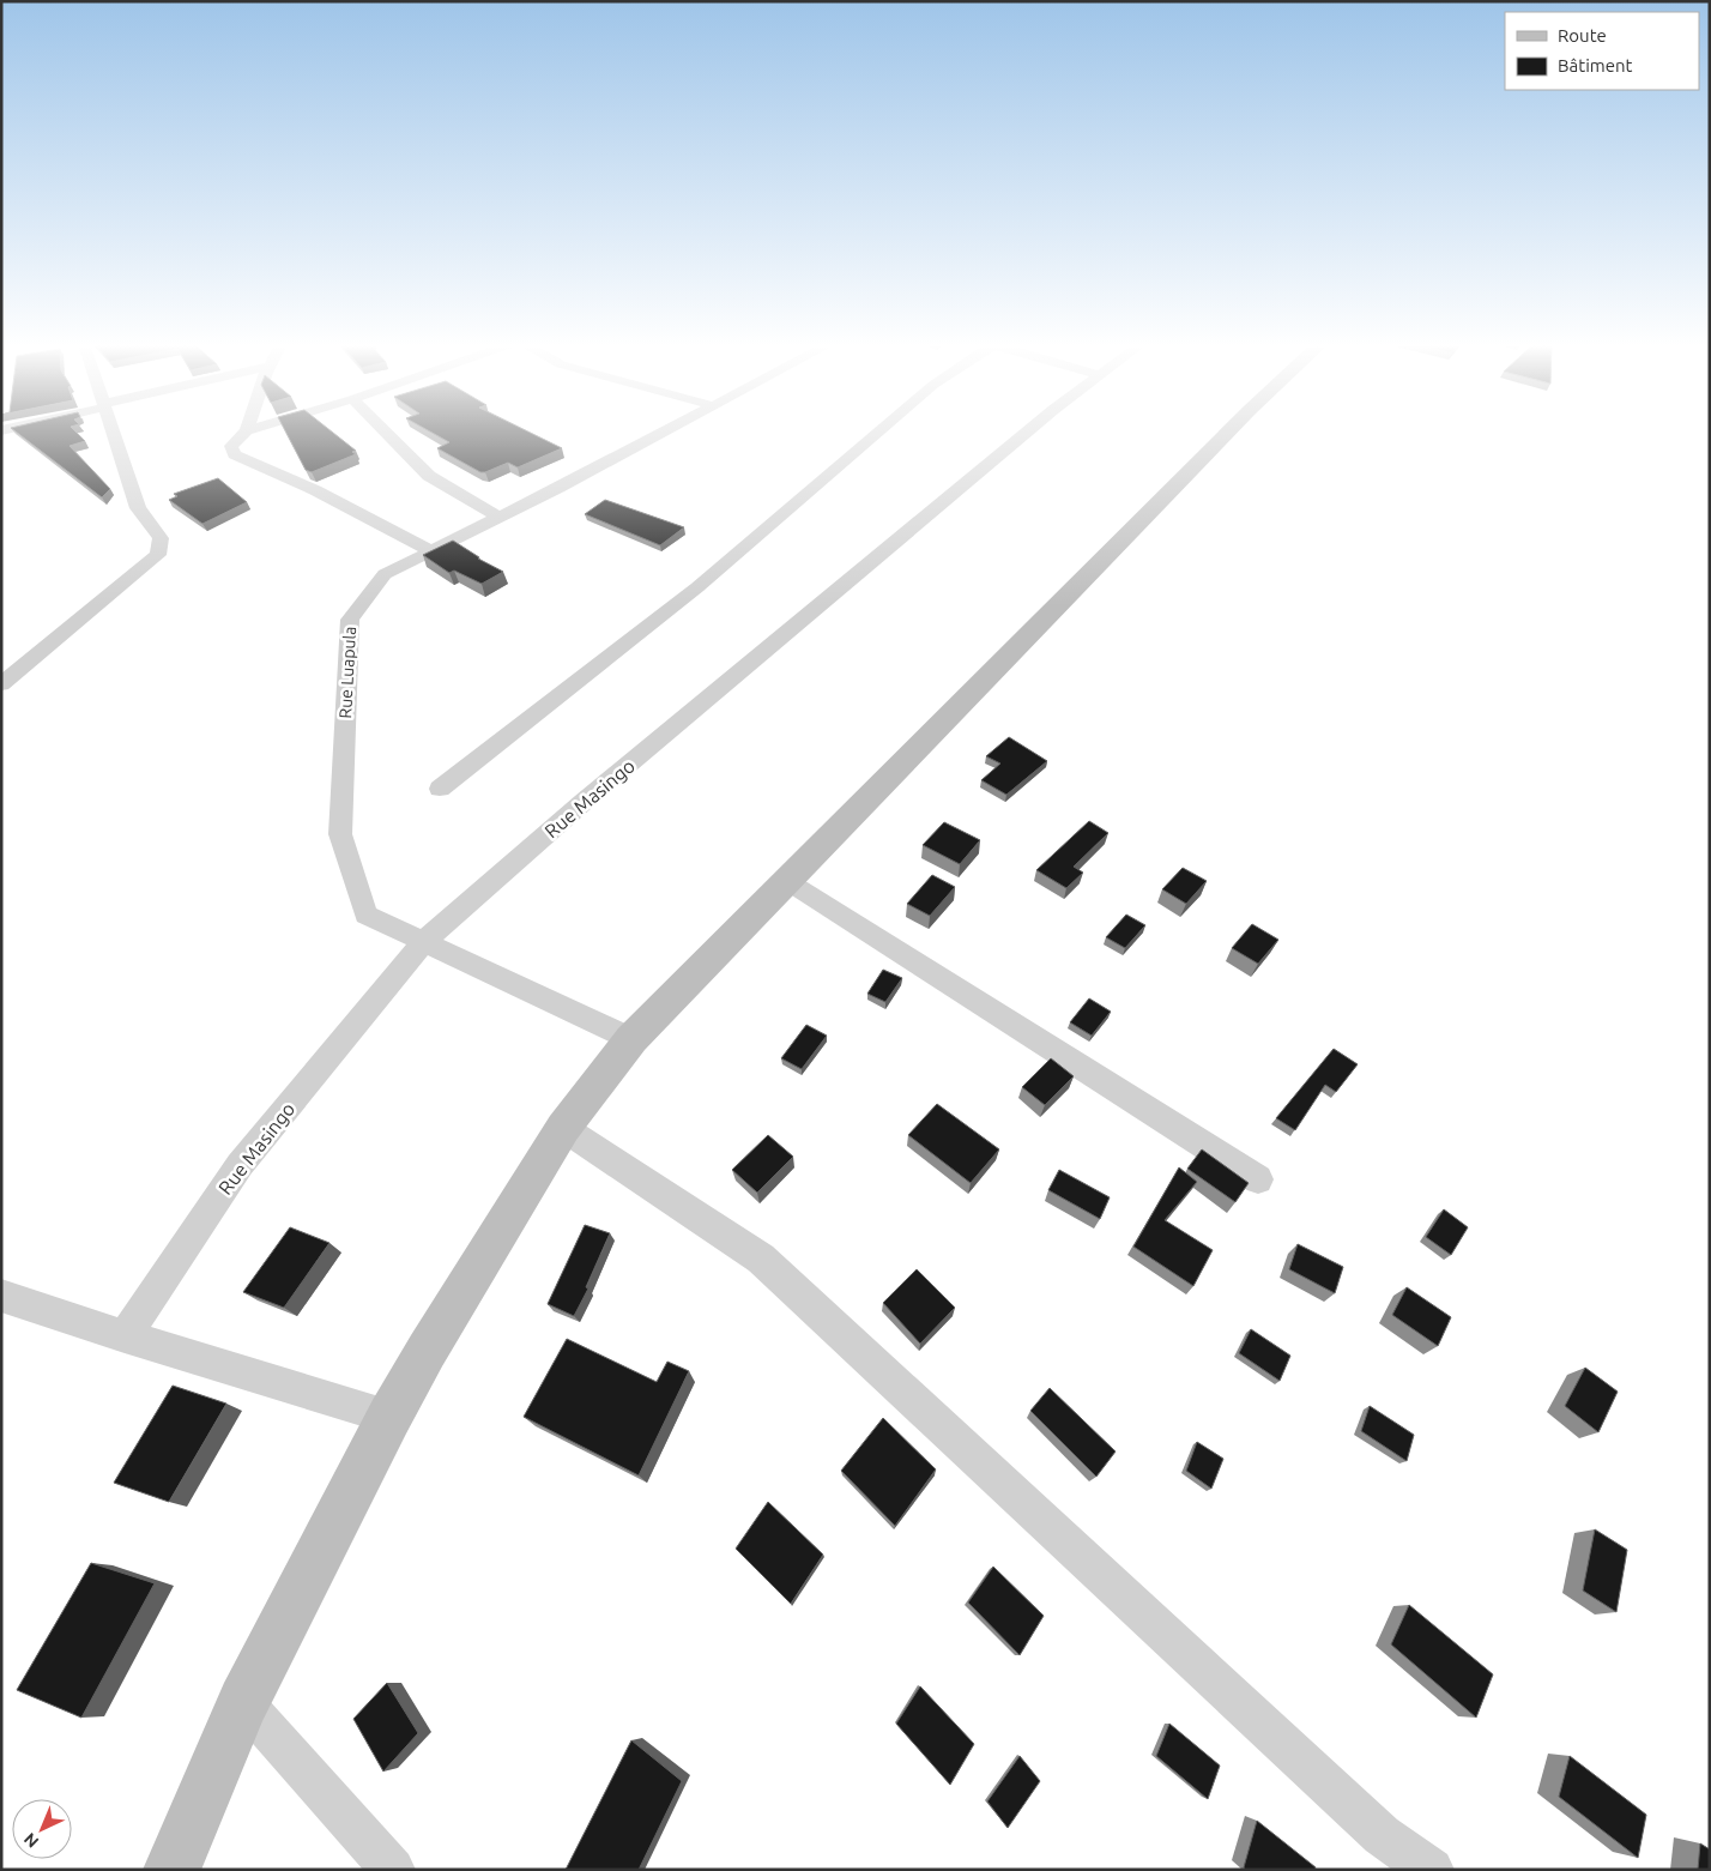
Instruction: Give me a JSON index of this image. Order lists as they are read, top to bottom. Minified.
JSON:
{"streets":{"street":["Rue Luapula","Rue Masingo"]},"crossings":[["Rue Luapula","Rue Masingo"]],"legend":["Route","Bâtiment"],"north":"bottom left"}
